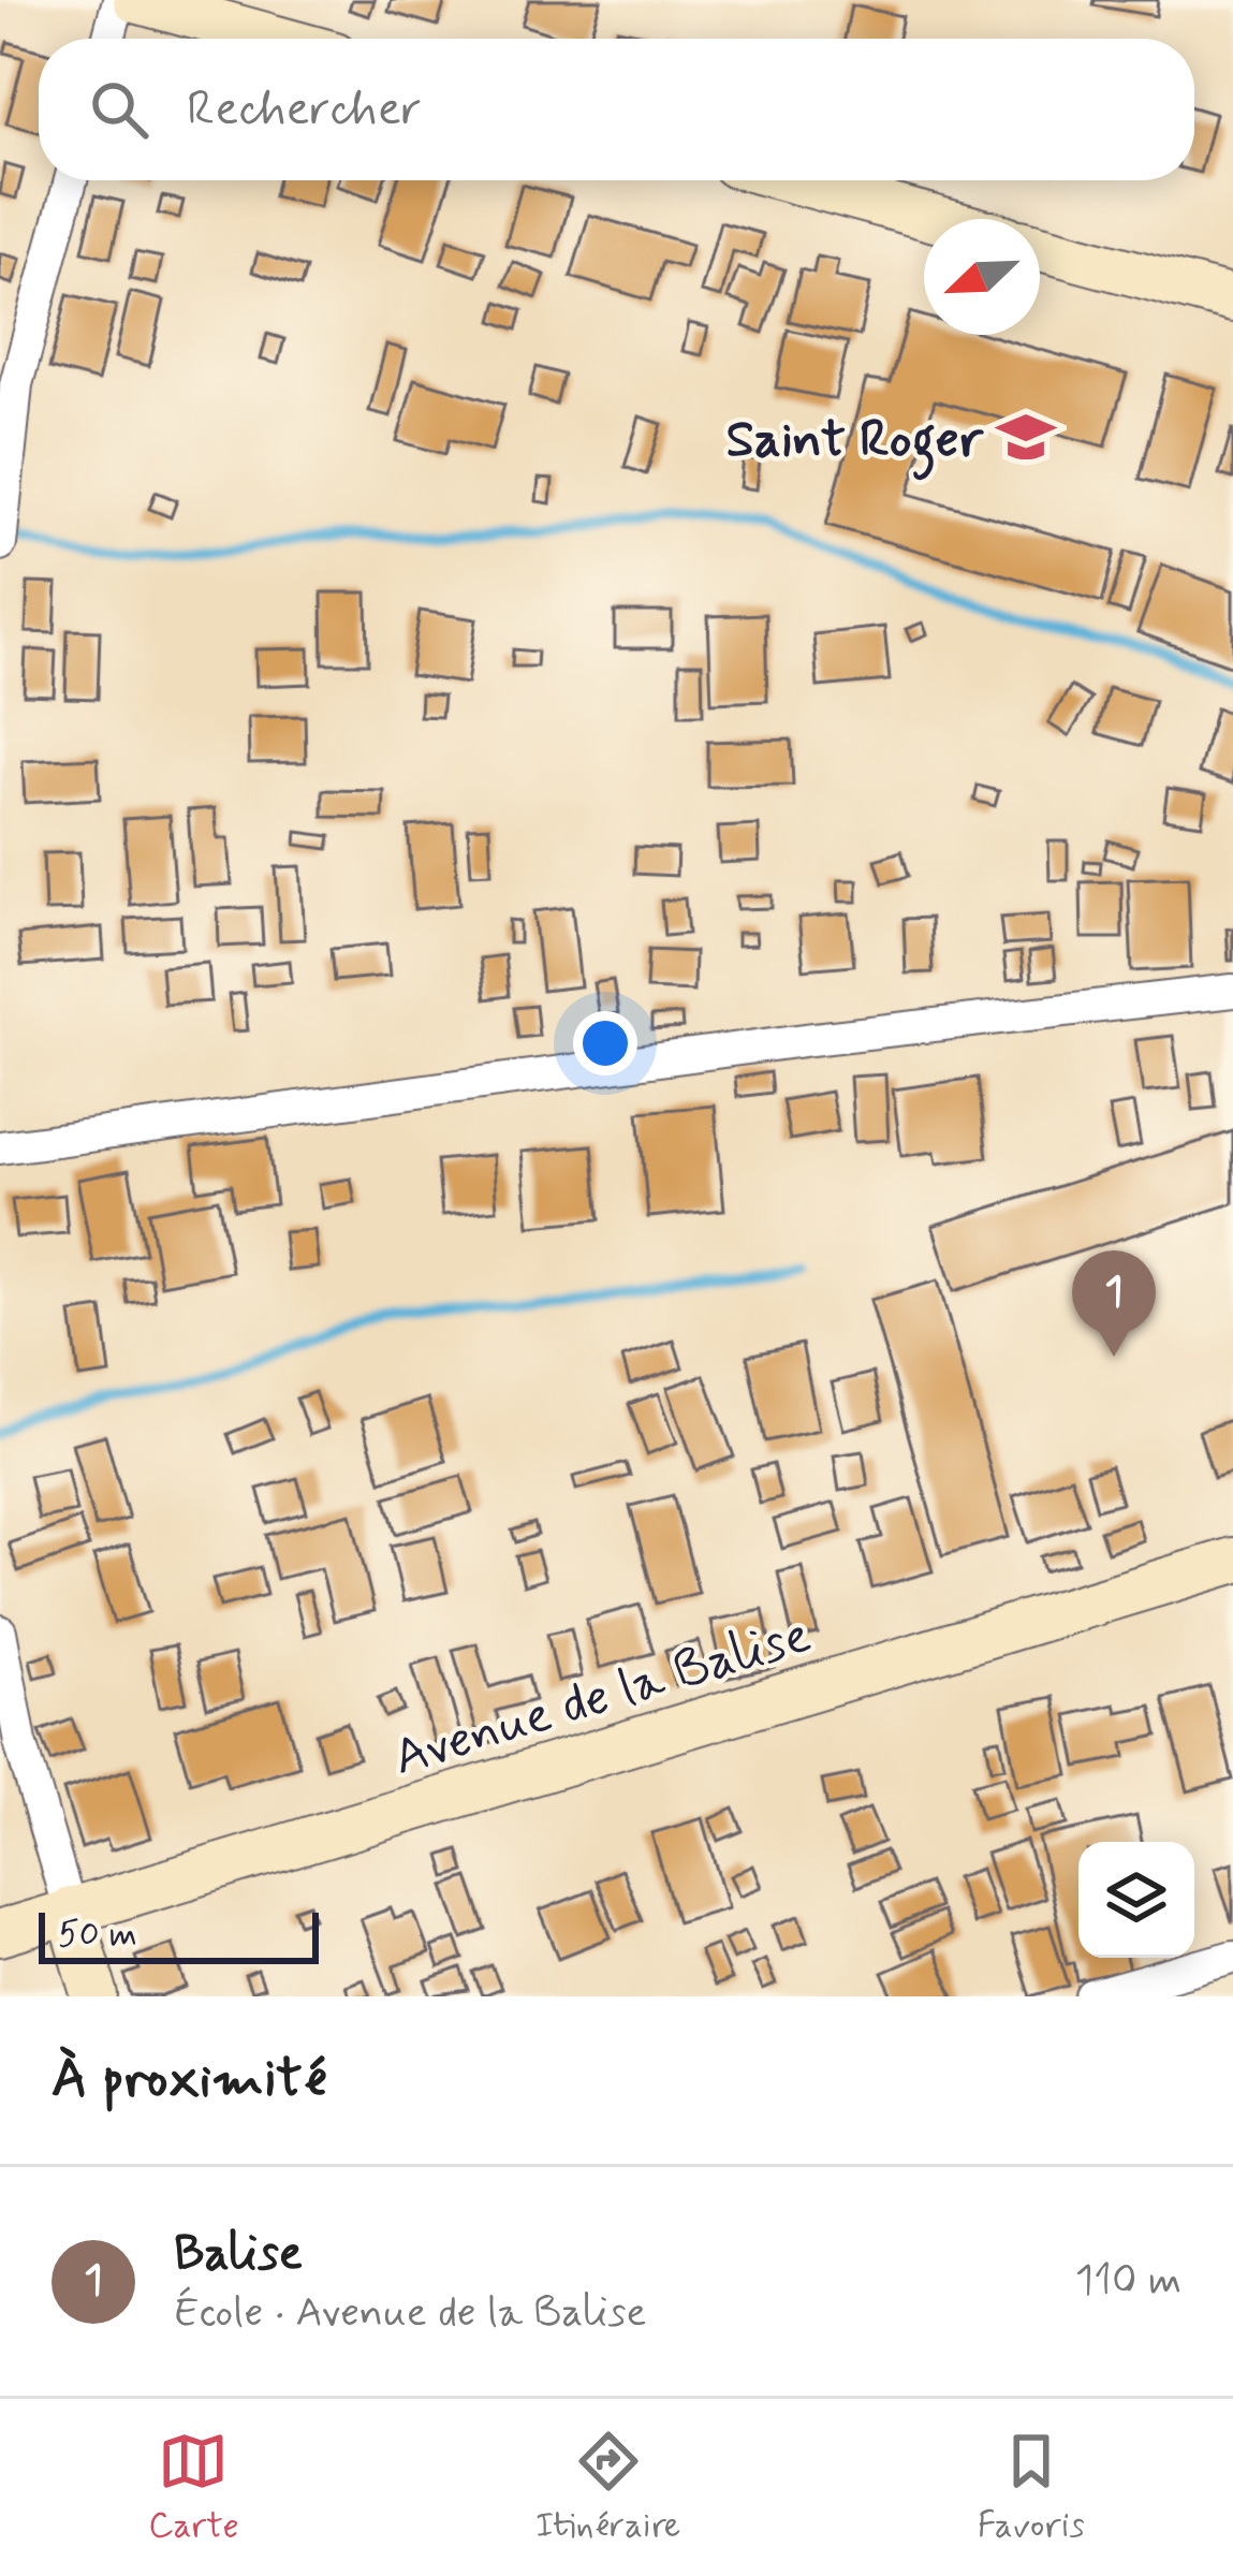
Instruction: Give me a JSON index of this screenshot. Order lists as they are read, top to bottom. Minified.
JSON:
{"streets":{"street":["Avenue de la Balise"]},"places":{"school or university":["Saint Roger"]},"scale_bar":"50 m","north":"bottom left","page":{"search":"Rechercher","pins":"1","scale":"50 m","heading":"À proximité","list":[{"mark":"1","name":"Balise","note":"École · Avenue de la Balise","value":"110 m"}],"nav":["Carte","Itinéraire","Favoris"]}}
